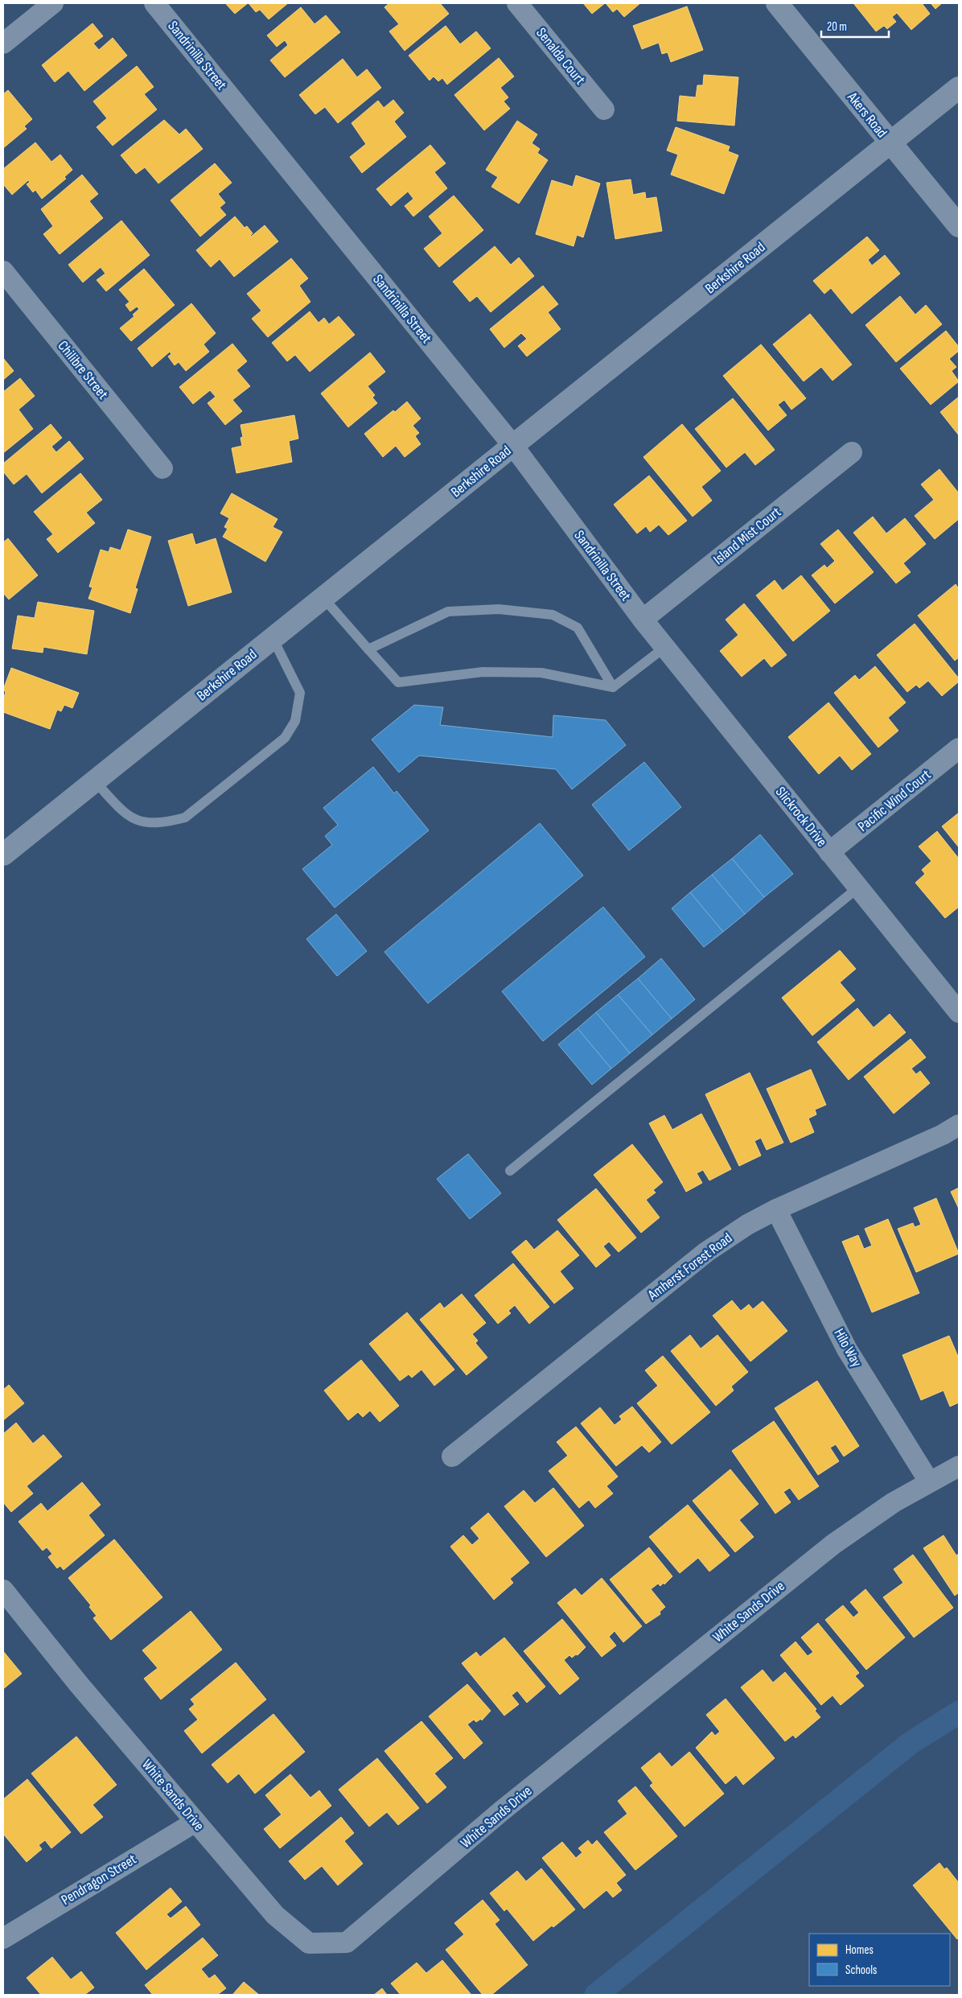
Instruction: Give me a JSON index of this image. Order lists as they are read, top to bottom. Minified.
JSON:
{"streets":{"street":["Sandrinilla Street","Senalda Court","Akers Road","Berkshire Road","Chilibre Street","Island Mist Court","Pacific Wind Court","Slickrock Drive","Amherst Forest Road","Hilo Way","White Sands Drive","Pendragon Street"]},"crossings":[["Sandrinilla Street","Berkshire Road"],["Sandrinilla Street","Island Mist Court"],["Sandrinilla Street","Slickrock Drive"],["Akers Road","Berkshire Road"],["Island Mist Court","Slickrock Drive"],["Pacific Wind Court","Slickrock Drive"],["Amherst Forest Road","Hilo Way"],["Hilo Way","White Sands Drive"],["White Sands Drive","Pendragon Street"]],"legend":["Homes","Schools"],"scale_bar":"20 m"}
